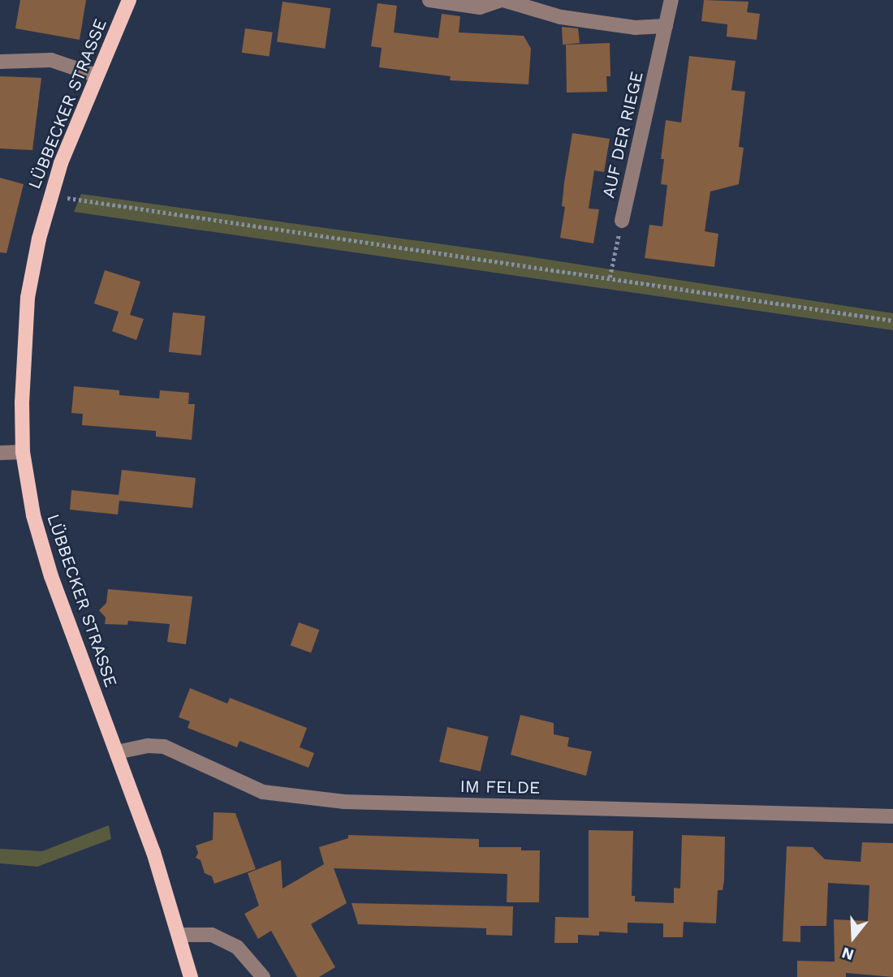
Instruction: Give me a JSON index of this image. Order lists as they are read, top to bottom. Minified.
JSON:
{"streets":{"main road":["LÜBBECKER STRASSE"],"street":["AUF DER RIEGE","IM FELDE"]},"crossings":[["LÜBBECKER STRASSE","IM FELDE"]],"north":"bottom"}
